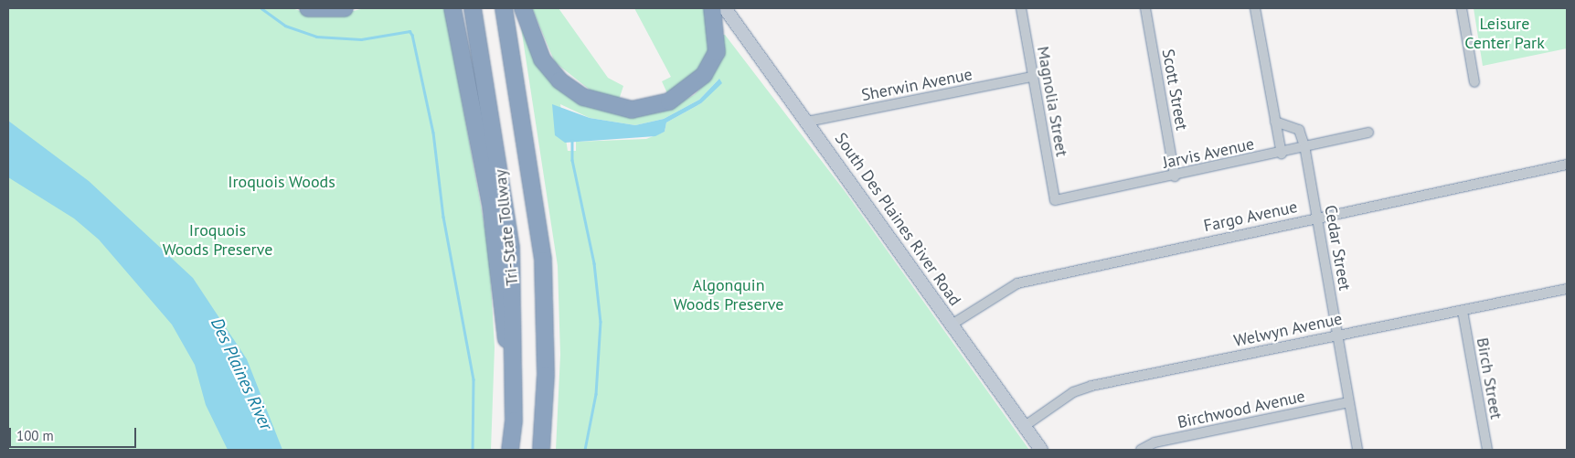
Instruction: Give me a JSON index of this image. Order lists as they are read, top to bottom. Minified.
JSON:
{"streets":{"highway":["Tri-State Tollway"],"main road":["South Des Plaines River Road"],"street":["Sherwin Avenue","Scott Street","Magnolia Street","Jarvis Avenue","Fargo Avenue","Cedar Street","Welwyn Avenue","Birch Street","Birchwood Avenue"]},"crossings":[["Sherwin Avenue","Magnolia Street"],["Sherwin Avenue","South Des Plaines River Road"],["Scott Street","Jarvis Avenue"],["Magnolia Street","Jarvis Avenue"],["Jarvis Avenue","Cedar Street"],["Fargo Avenue","South Des Plaines River Road"],["Fargo Avenue","Cedar Street"],["South Des Plaines River Road","Welwyn Avenue"],["Cedar Street","Welwyn Avenue"],["Cedar Street","Birchwood Avenue"],["Welwyn Avenue","Birch Street"]],"water":["Des Plaines River"],"parks":["Leisure Center Park","Iroquois Woods","Iroquois Woods Preserve","Algonquin Woods Preserve"],"scale_bar":"100 m"}
